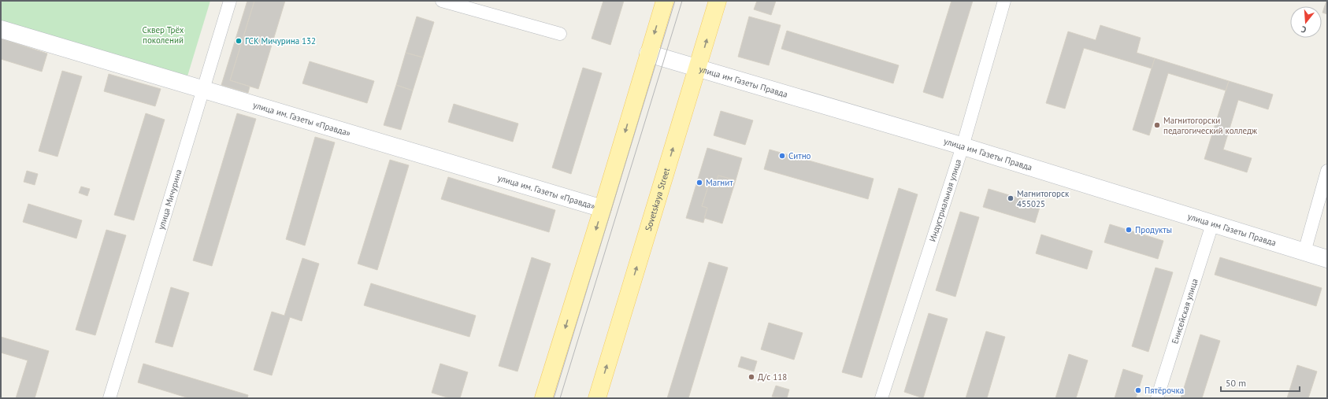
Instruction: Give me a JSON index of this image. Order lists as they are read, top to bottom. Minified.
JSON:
{"streets":{"main road":["Sovetskaya Street"],"street":["улица им Газеты Правда","улица им. Газеты «Правда»","улица Мичурина","Индустриальная улица","Енисейская улица"]},"crossings":[["улица им Газеты Правда","Sovetskaya Street"],["улица им Газеты Правда","Индустриальная улица"],["улица им Газеты Правда","Енисейская улица"],["улица им. Газеты «Правда»","улица Мичурина"]],"parks":["Сквер Трёх поколений"],"places":["ГСК Мичурина 132","Магнитогорски педагогический колледж","Ситно","Магнит","Магнитогорск 455025","Продукты","Д/с 118","Пятёрочка"],"scale_bar":"50 m","north":"bottom"}
